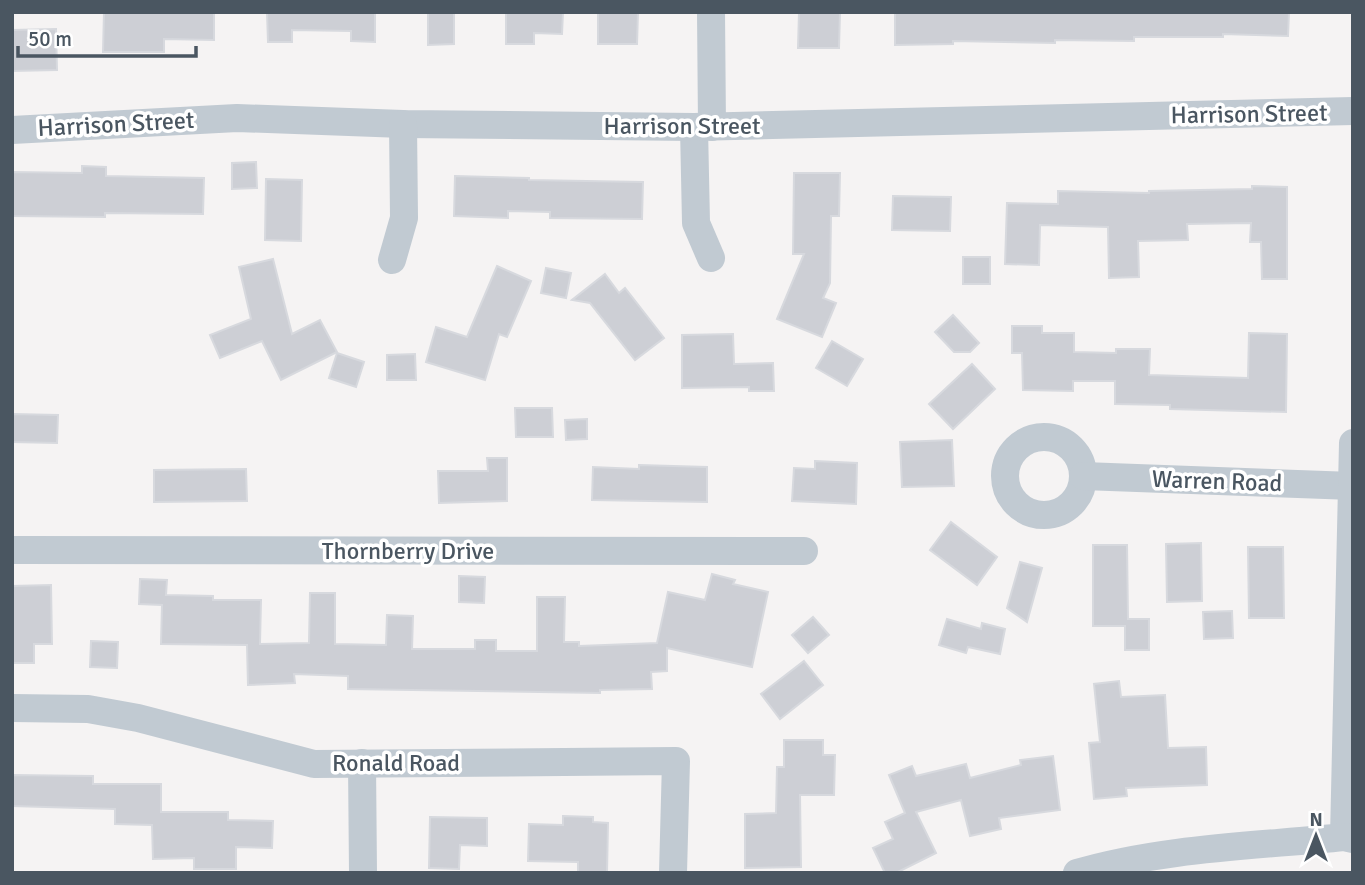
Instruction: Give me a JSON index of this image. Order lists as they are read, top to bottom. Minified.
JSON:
{"streets":{"street":["Harrison Street","Warren Road","Thornberry Drive","Ronald Road"]},"scale_bar":"50 m","north":"top"}
